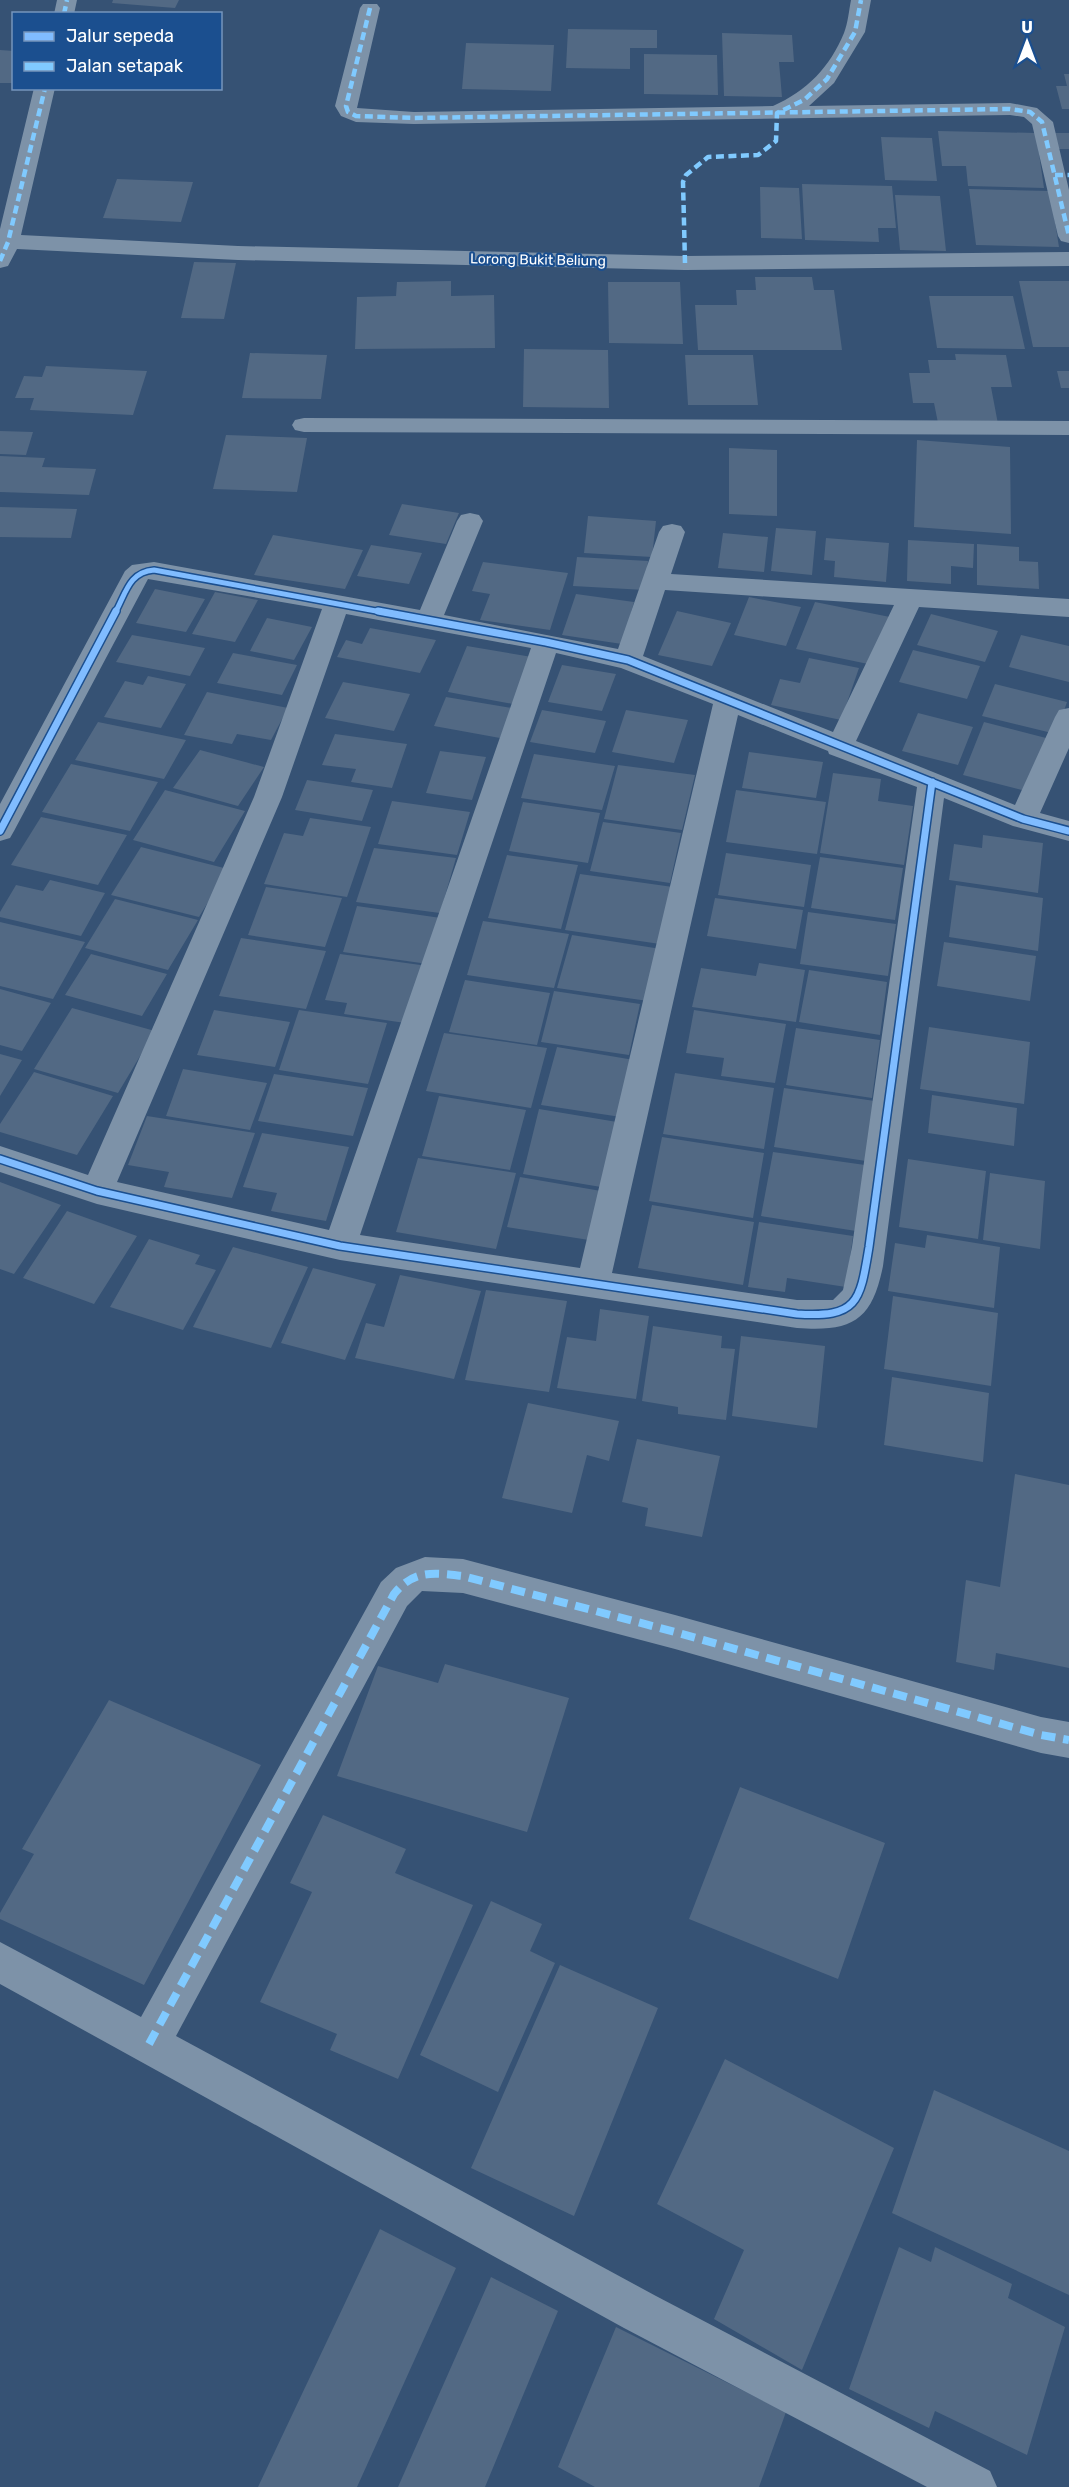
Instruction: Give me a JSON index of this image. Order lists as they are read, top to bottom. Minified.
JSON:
{"streets":{"street":["Lorong Bukit Beliung"]},"legend":["Jalur sepeda","Jalan setapak"],"north":"top"}
